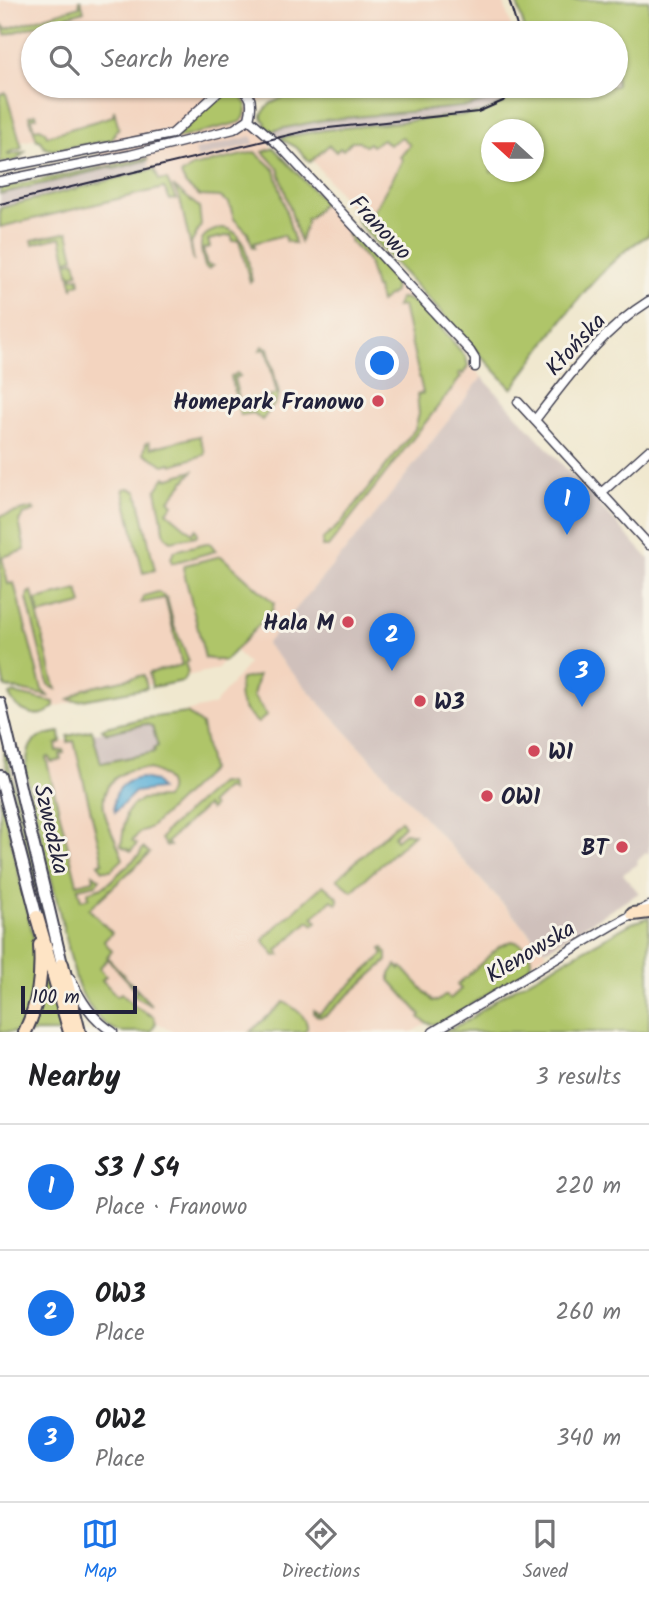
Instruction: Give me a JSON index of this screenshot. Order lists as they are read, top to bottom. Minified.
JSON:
{"streets":{"street":["Franowo","Kłońska","Szwedzka","Klenowska"]},"places":["Homepark Franowo","Hala M","W3","W1","OW1","BT"],"scale_bar":"100 m","north":"left","page":{"search":"Search here","pins":["1","2","3"],"scale":"100 m","heading":["Nearby","3 results"],"list":[{"mark":"1","name":"S3 / S4","note":"Place · Franowo","value":"220 m"},{"mark":"2","name":"OW3","note":"Place","value":"260 m"},{"mark":"3","name":"OW2","note":"Place","value":"340 m"}],"nav":["Map","Directions","Saved"]}}
